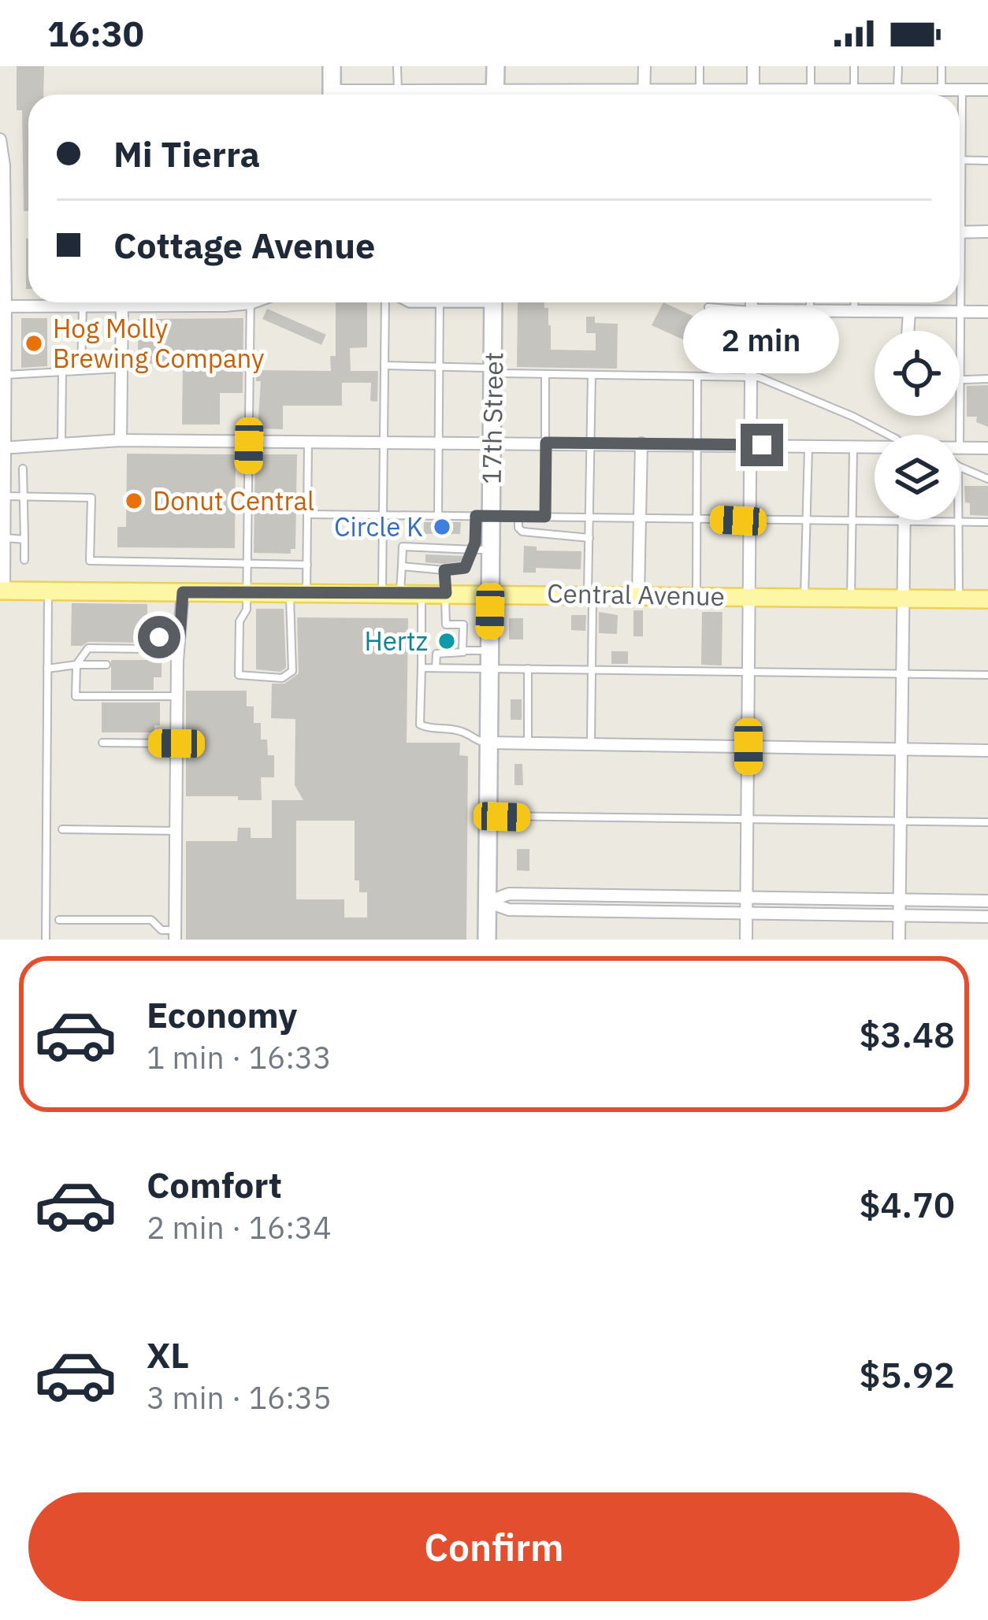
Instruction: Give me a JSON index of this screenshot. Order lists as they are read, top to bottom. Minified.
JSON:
{"streets":{"main road":["Central Avenue"],"street":["17th Street"]},"crossings":[["17th Street","Central Avenue"]],"places":["Hog Molly Brewing Company","Donut Central","Circle K","Hertz"],"page":{"status":"16:30","banner":["Mi Tierra","Cottage Avenue"],"bubble":"2 min","list":[{"name":"Economy","note":"1 min · 16:33","value":"$3.48"},{"name":"Comfort","note":"2 min · 16:34","value":"$4.70"},{"name":"XL","note":"3 min · 16:35","value":"$5.92"}],"buttons":"Confirm"}}
